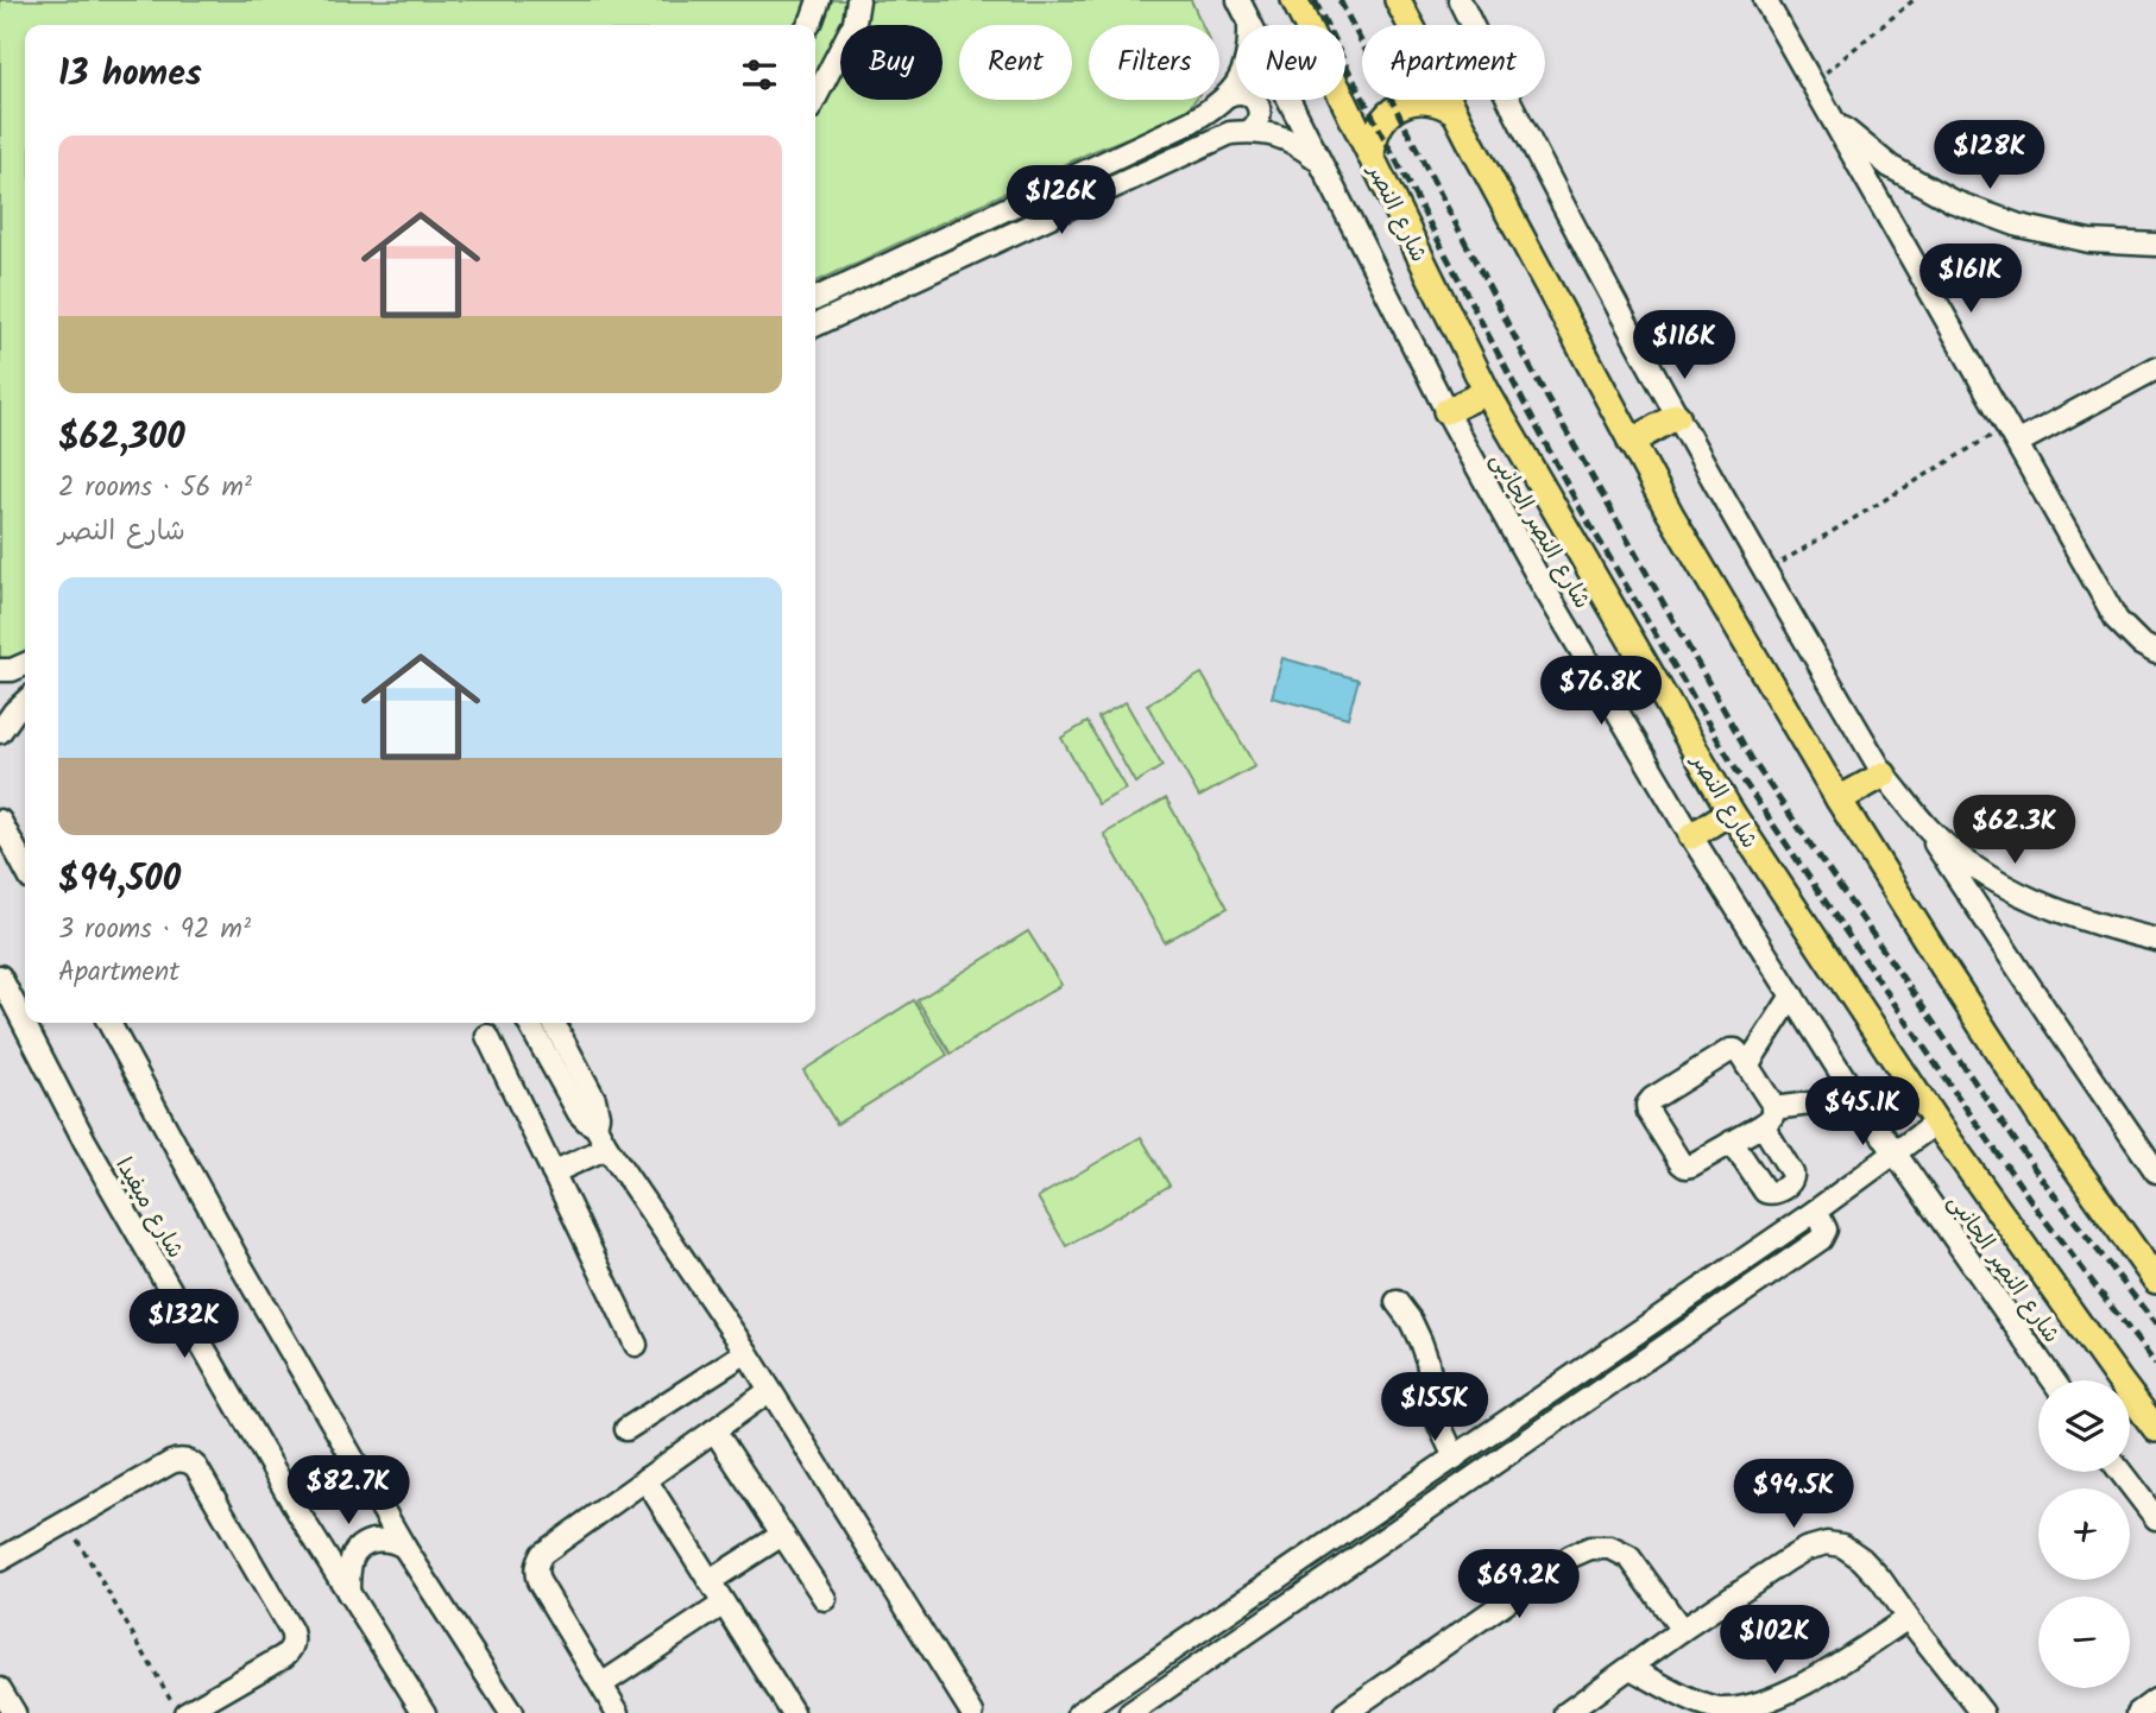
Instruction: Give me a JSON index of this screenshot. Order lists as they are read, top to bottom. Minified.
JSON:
{"streets":{"main road":["شارع النصر"],"street":["شارع النصر الجانبى","شارع ميفيدا"]},"page":{"chip":["Buy","Rent","Filters","New","Apartment"],"heading":"13 homes","price":["$128K","$126K","$161K","$116K","$76.8K","$62.3K","$45.1K","$132K","$155K","$82.7K","$94.5K","$69.2K","$102K"],"list":[{"name":"$62,300","note":"2 rooms · 56 m² · شارع النصر"},{"name":"$94,500","note":"3 rooms · 92 m² · Apartment"}],"map_buttons":["+","−"]}}
